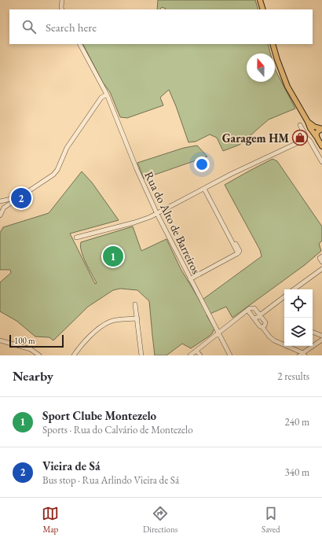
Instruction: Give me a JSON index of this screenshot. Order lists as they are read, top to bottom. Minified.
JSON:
{"streets":{"street":["Rua do Alto de Barreiros"]},"places":{"shop":["Garagem HM"]},"scale_bar":"100 m","north":"top","page":{"search":"Search here","pins":["2","1"],"scale":"100 m","heading":["Nearby","2 results"],"list":[{"mark":"1","name":"Sport Clube Montezelo","note":"Sports · Rua do Calvário de Montezelo","value":"240 m"},{"mark":"2","name":"Vieira de Sá","note":"Bus stop · Rua Arlindo Vieira de Sá","value":"340 m"}],"nav":["Map","Directions","Saved"]}}
